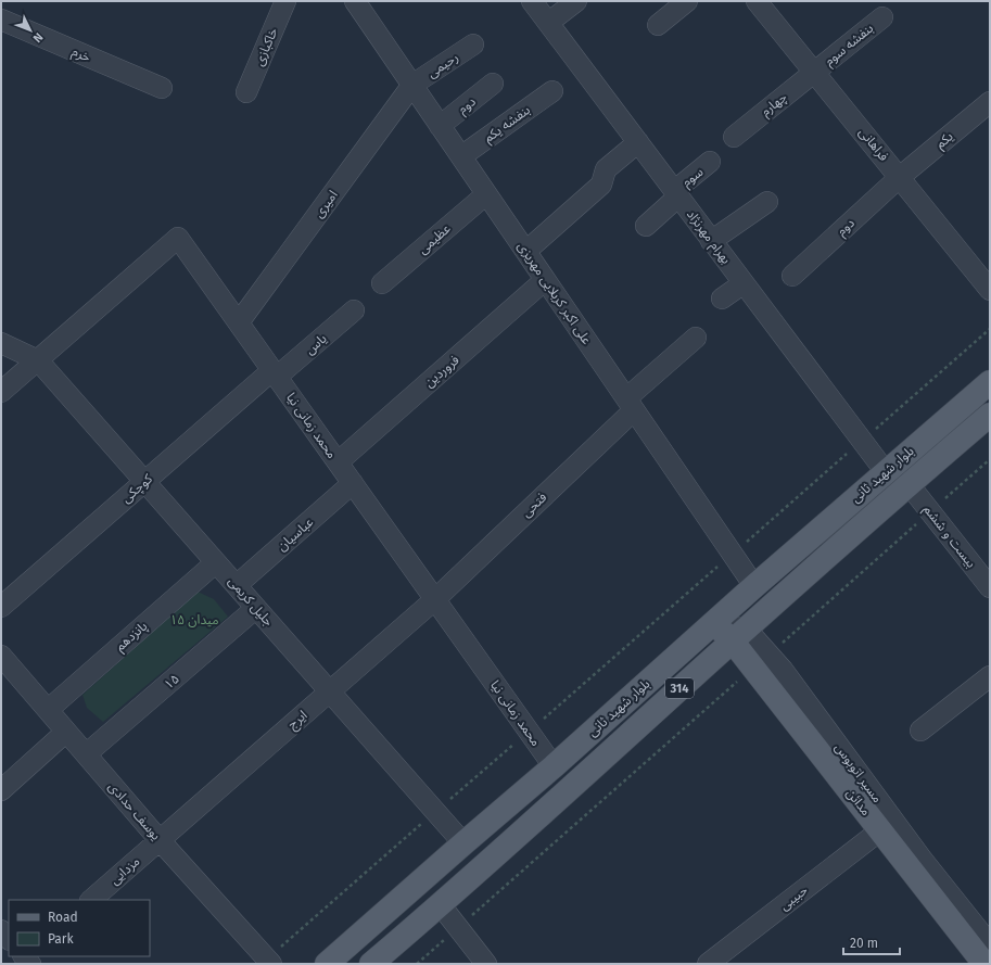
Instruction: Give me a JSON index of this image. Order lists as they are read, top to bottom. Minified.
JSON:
{"streets":{"main road":["بلوار شهید ثانی","314","مدائن"],"street":["بنفشه سوم","خاکبازی","خرم","رحیمی","چهارم","دوم","بنفشه یکم","یکم","فراهانی","سوم","امیری","بهرام مهرنژاد","عظیمی","علی اکبر کربلایی مهریزی","یاس","فروردین","محمد زمانی نیا","کوچکی","فتحی","عباسیان","بیست و ششم","جلیل کریمی","پانزدهم","۱۵","ایرج","مسیر اتوبوس","یوسف حدادی","مزدایی","حبیبی"]},"crossings":[["بنفشه سوم","چهارم"],["بنفشه سوم","فراهانی"],["رحیمی","امیری"],["رحیمی","علی اکبر کربلایی مهریزی"],["چهارم","فراهانی"],["دوم","یکم"],["دوم","فراهانی"],["دوم","علی اکبر کربلایی مهریزی"],["بنفشه یکم","علی اکبر کربلایی مهریزی"],["یکم","فراهانی"],["سوم","بهرام مهرنژاد"],["امیری","علی اکبر کربلایی مهریزی"],["امیری","محمد زمانی نیا"],["بهرام مهرنژاد","بلوار شهید ثانی"],["عظیمی","علی اکبر کربلایی مهریزی"],["علی اکبر کربلایی مهریزی","فروردین"],["علی اکبر کربلایی مهریزی","بلوار شهید ثانی"],["علی اکبر کربلایی مهریزی","فتحی"],["یاس","محمد زمانی نیا"],["یاس","کوچکی"],["فروردین","محمد زمانی نیا"],["محمد زمانی نیا","بلوار شهید ثانی"],["محمد زمانی نیا","کوچکی"],["محمد زمانی نیا","فتحی"],["محمد زمانی نیا","عباسیان"],["محمد زمانی نیا","جلیل کریمی"],["محمد زمانی نیا","ایرج"],["بلوار شهید ثانی","بیست و ششم"],["بلوار شهید ثانی","جلیل کریمی"],["بلوار شهید ثانی","مدائن"],["کوچکی","جلیل کریمی"],["فتحی","ایرج"],["عباسیان","جلیل کریمی"],["جلیل کریمی","پانزدهم"],["جلیل کریمی","۱۵"],["جلیل کریمی","ایرج"],["پانزدهم","یوسف حدادی"],["۱۵","یوسف حدادی"],["ایرج","یوسف حدادی"],["ایرج","مزدایی"],["مسیر اتوبوس","مدائن"],["مدائن","حبیبی"],["یوسف حدادی","مزدایی"]],"parks":["میدان ۱۵"],"legend":["Road","Park"],"scale_bar":"20 m","north":"bottom right"}
